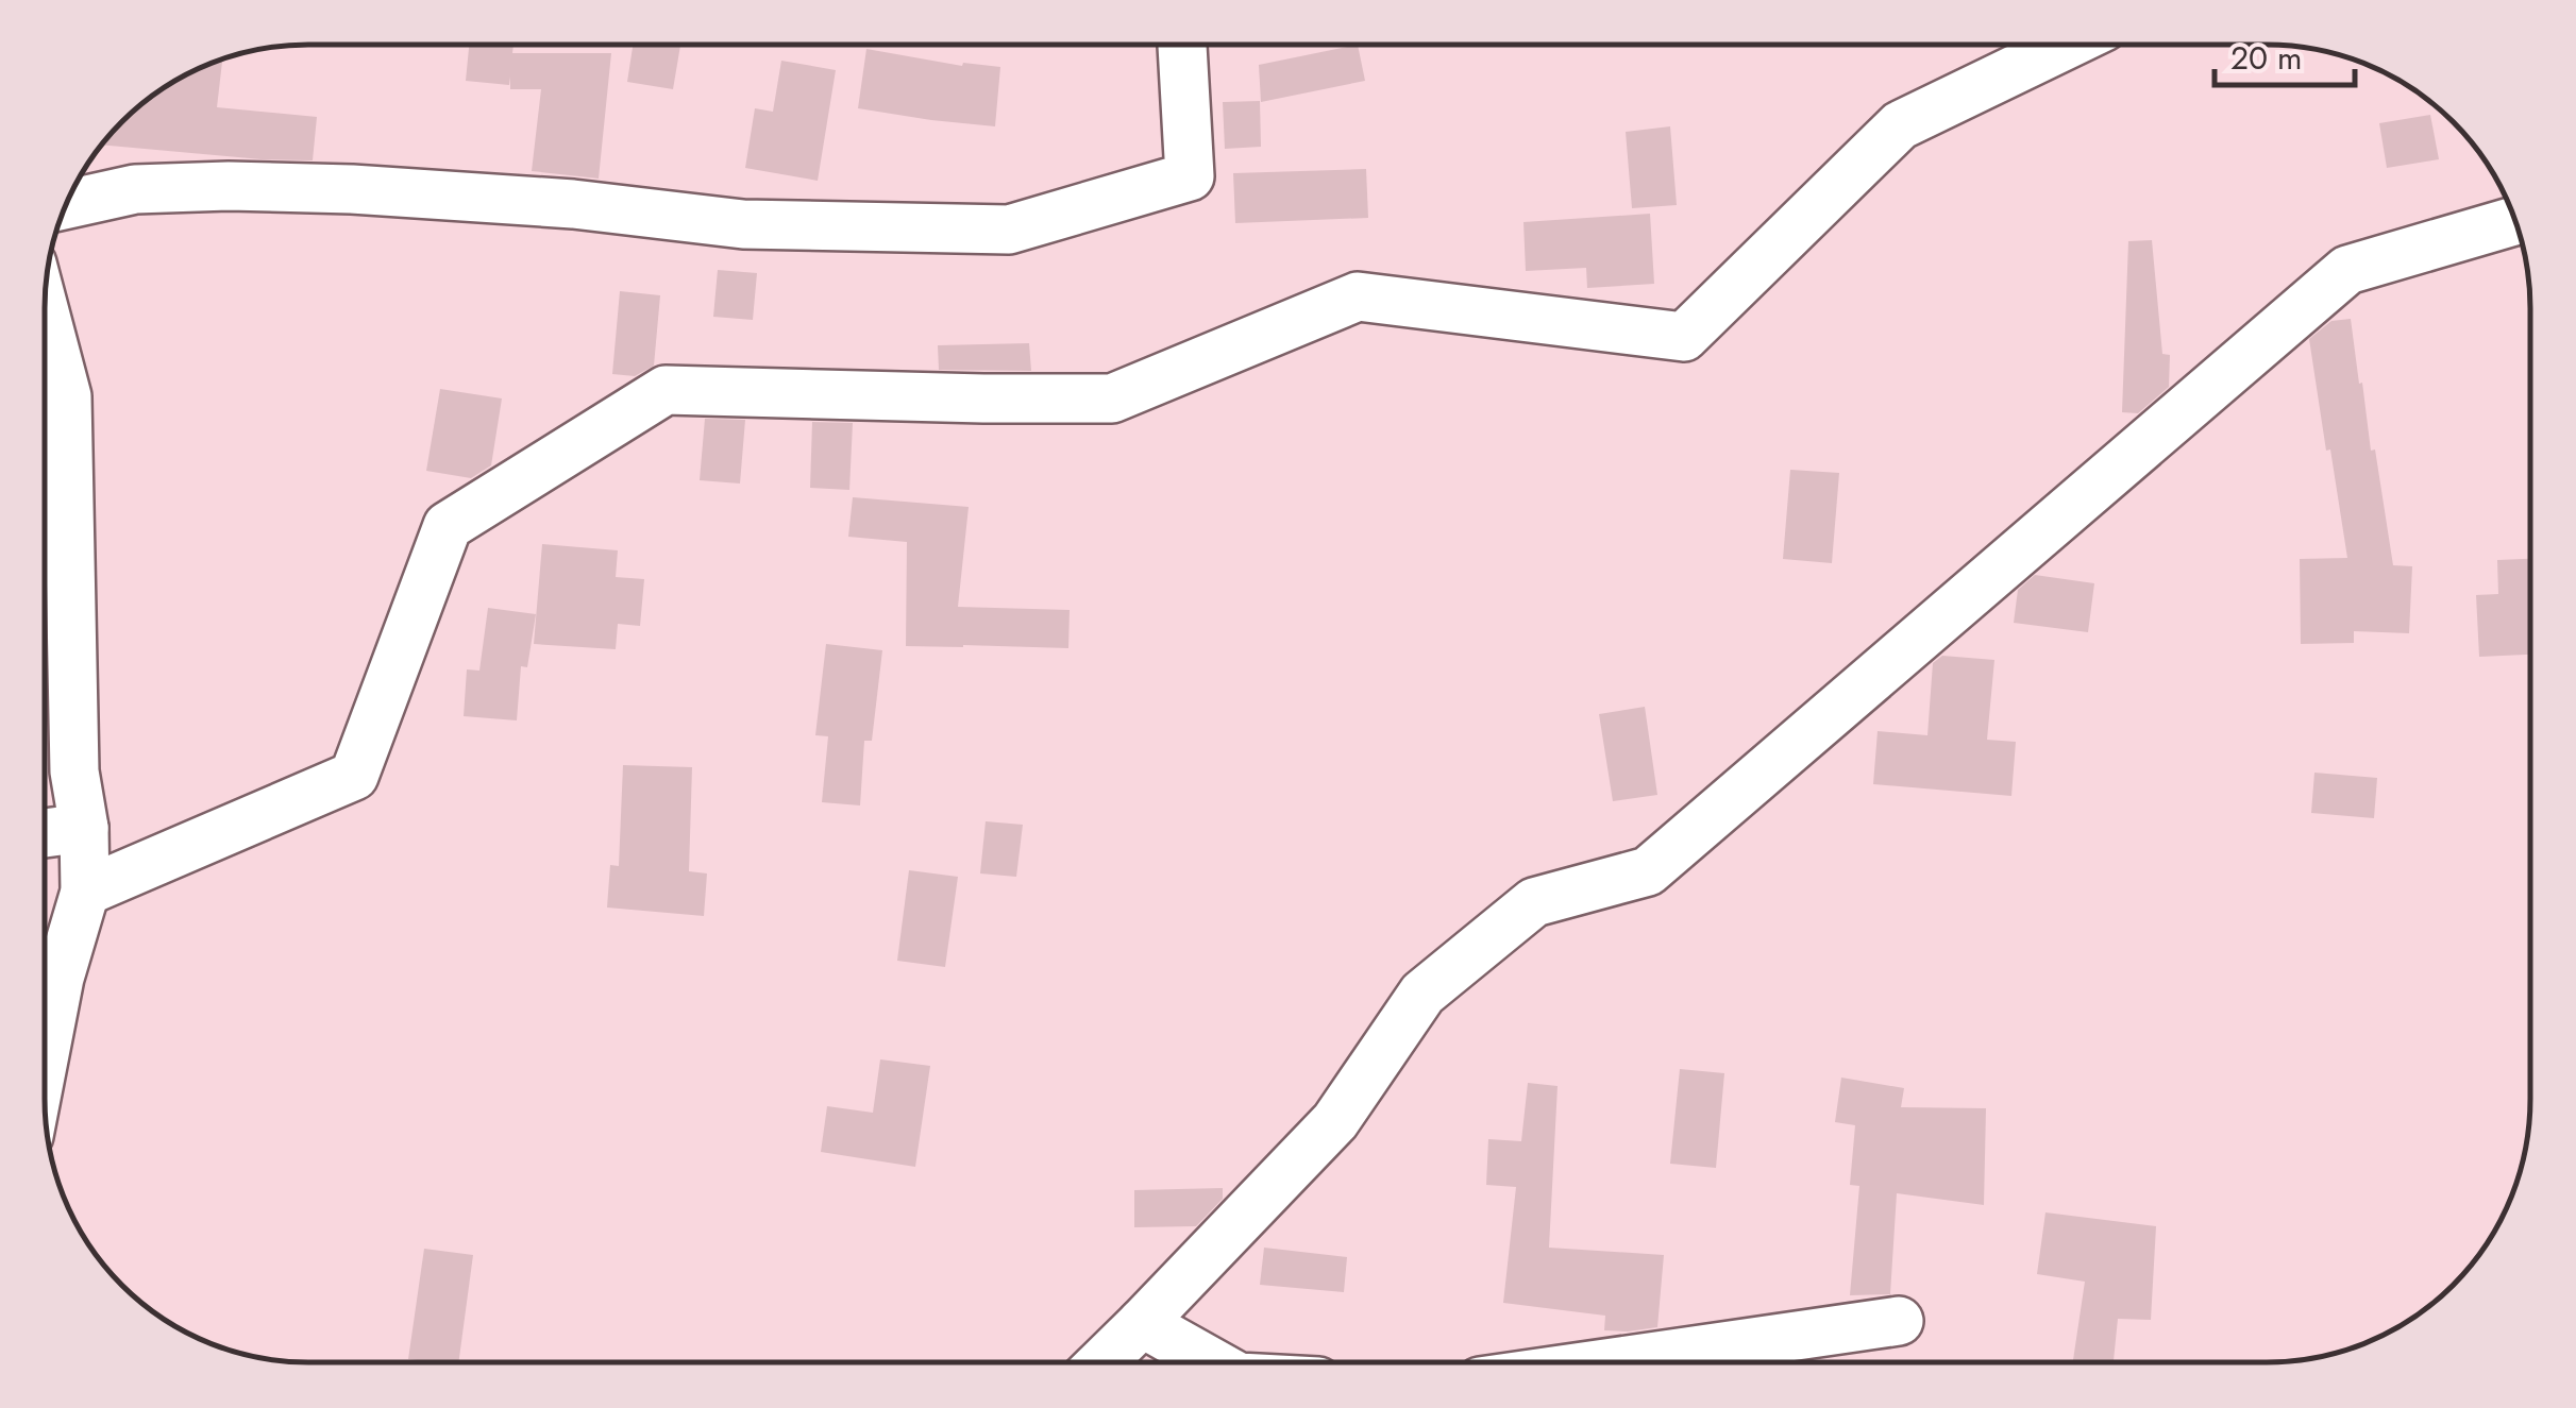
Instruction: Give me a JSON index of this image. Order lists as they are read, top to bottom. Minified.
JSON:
{"scale_bar":"20 m"}
